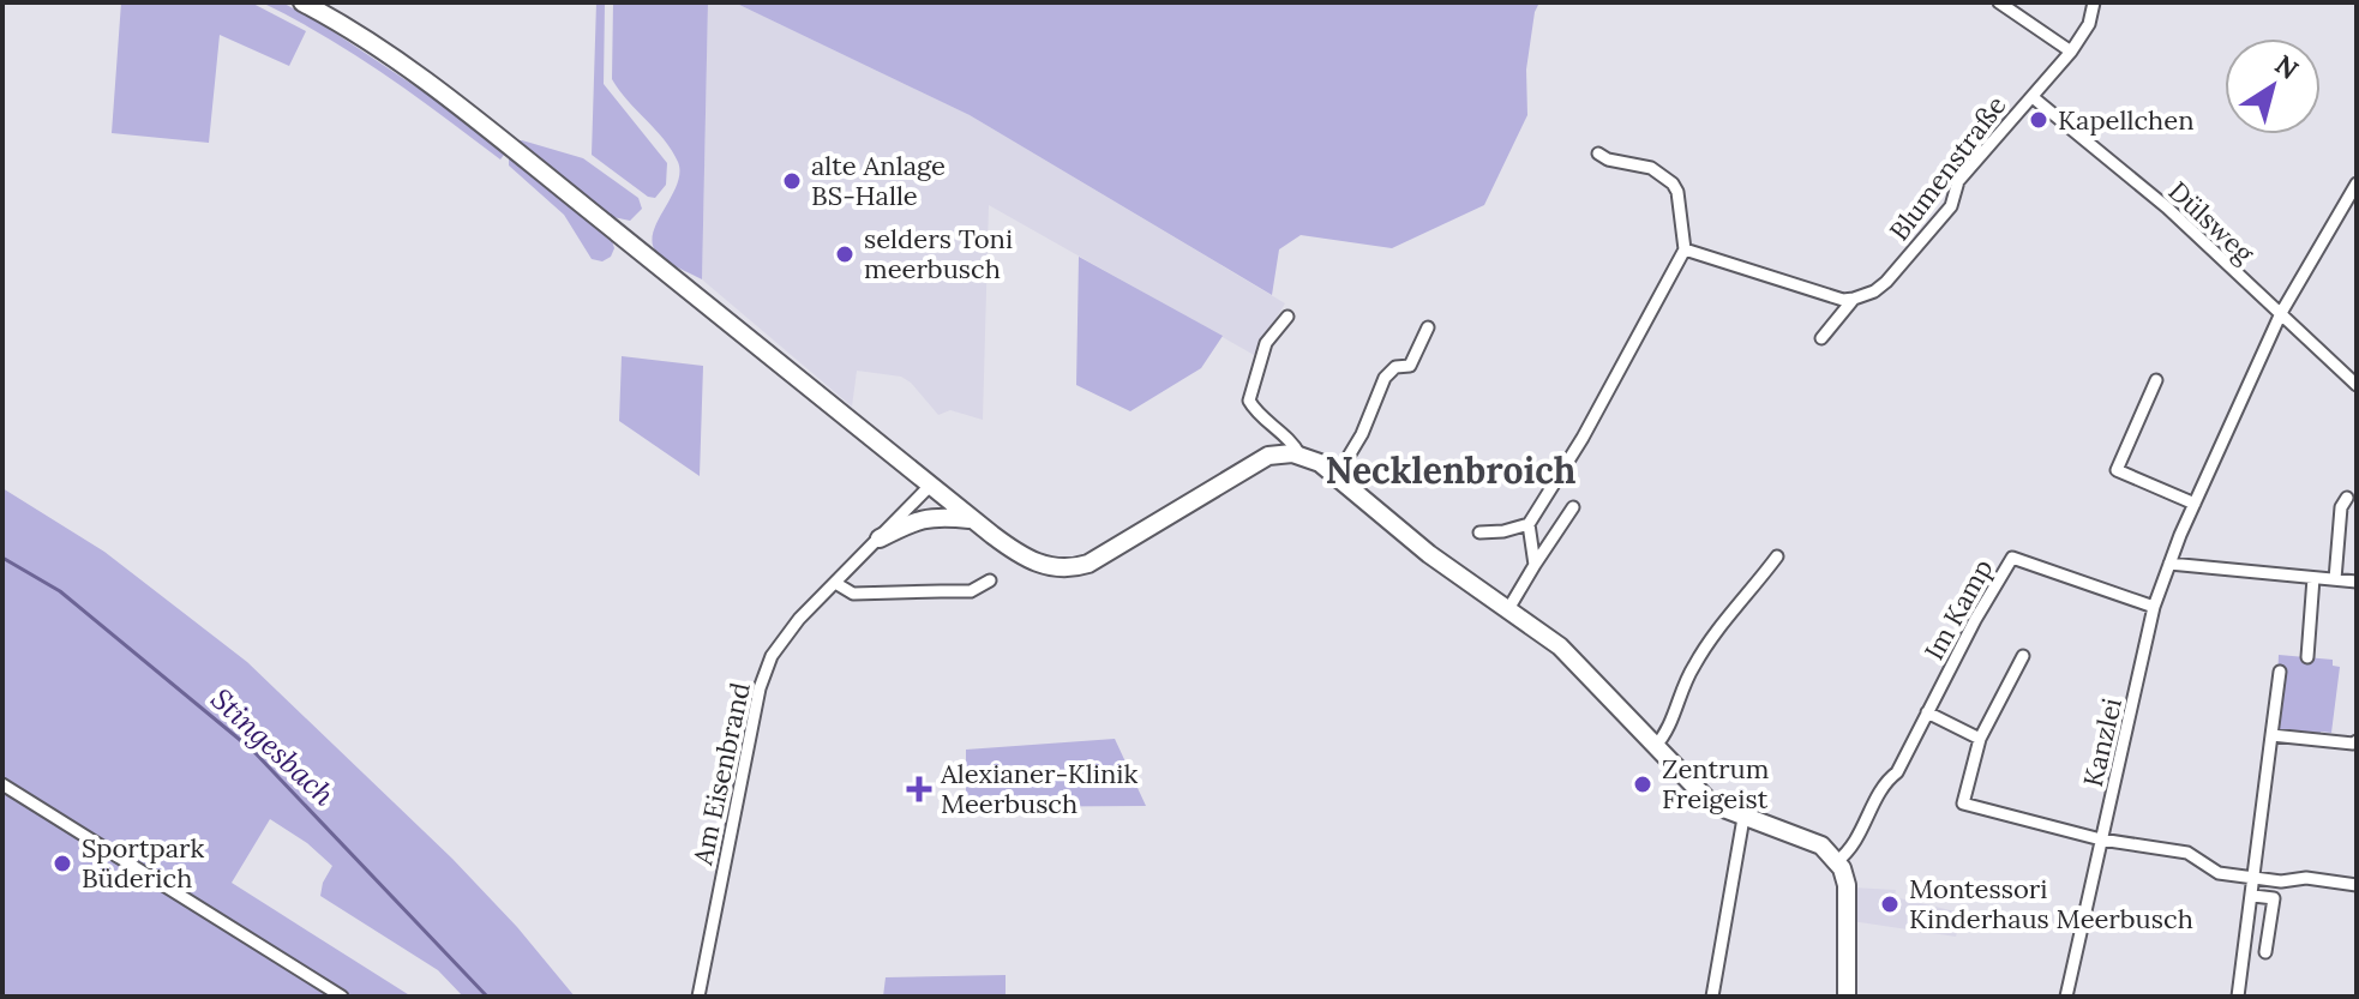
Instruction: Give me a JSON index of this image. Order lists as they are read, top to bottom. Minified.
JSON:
{"streets":{"street":["Blumenstraße","Dülsweg","Im Kamp","Kanzlei","Am Eisenbrand"]},"crossings":[["Blumenstraße","Dülsweg"],["Dülsweg","Kanzlei"],["Im Kamp","Kanzlei"]],"districts":["Necklenbroich"],"water":["Stingesbach"],"places":{"other":["Kapellchen","alte Anlage BS-Halle","selders Toni meerbusch","Zentrum Freigeist","Sportpark Büderich","Montessori Kinderhaus Meerbusch"],"health":["Alexianer-Klinik Meerbusch"]},"north":"top right"}
